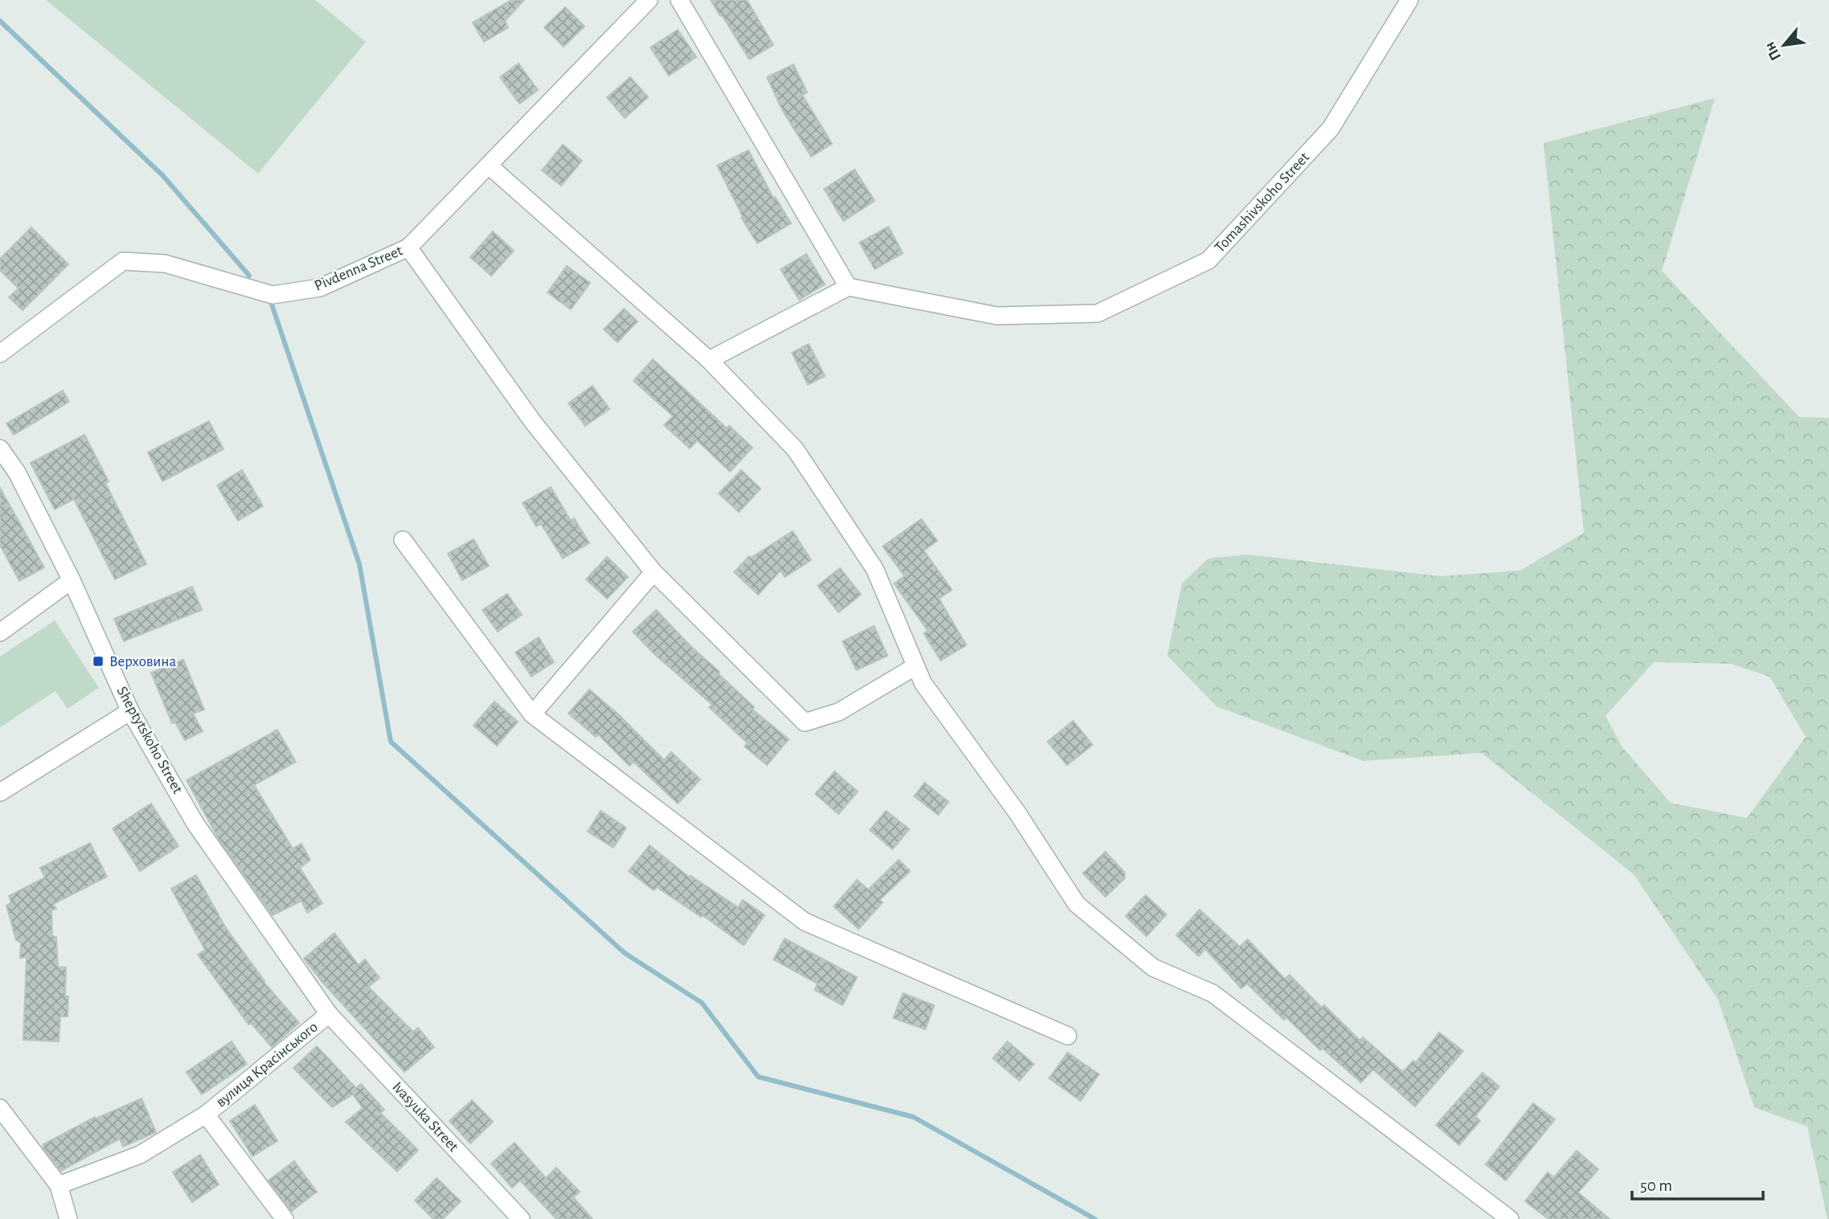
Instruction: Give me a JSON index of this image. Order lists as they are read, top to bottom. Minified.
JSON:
{"streets":{"street":["Tomashivskoho Street","Pivdenna Street","Sheptytskoho Street","вулиця Красінського","Ivasyuka Street"]},"crossings":[["Sheptytskoho Street","вулиця Красінського"],["Sheptytskoho Street","Ivasyuka Street"],["вулиця Красінського","Ivasyuka Street"]],"places":{"transit":["Верховина"]},"scale_bar":"50 m","north":"bottom left"}
